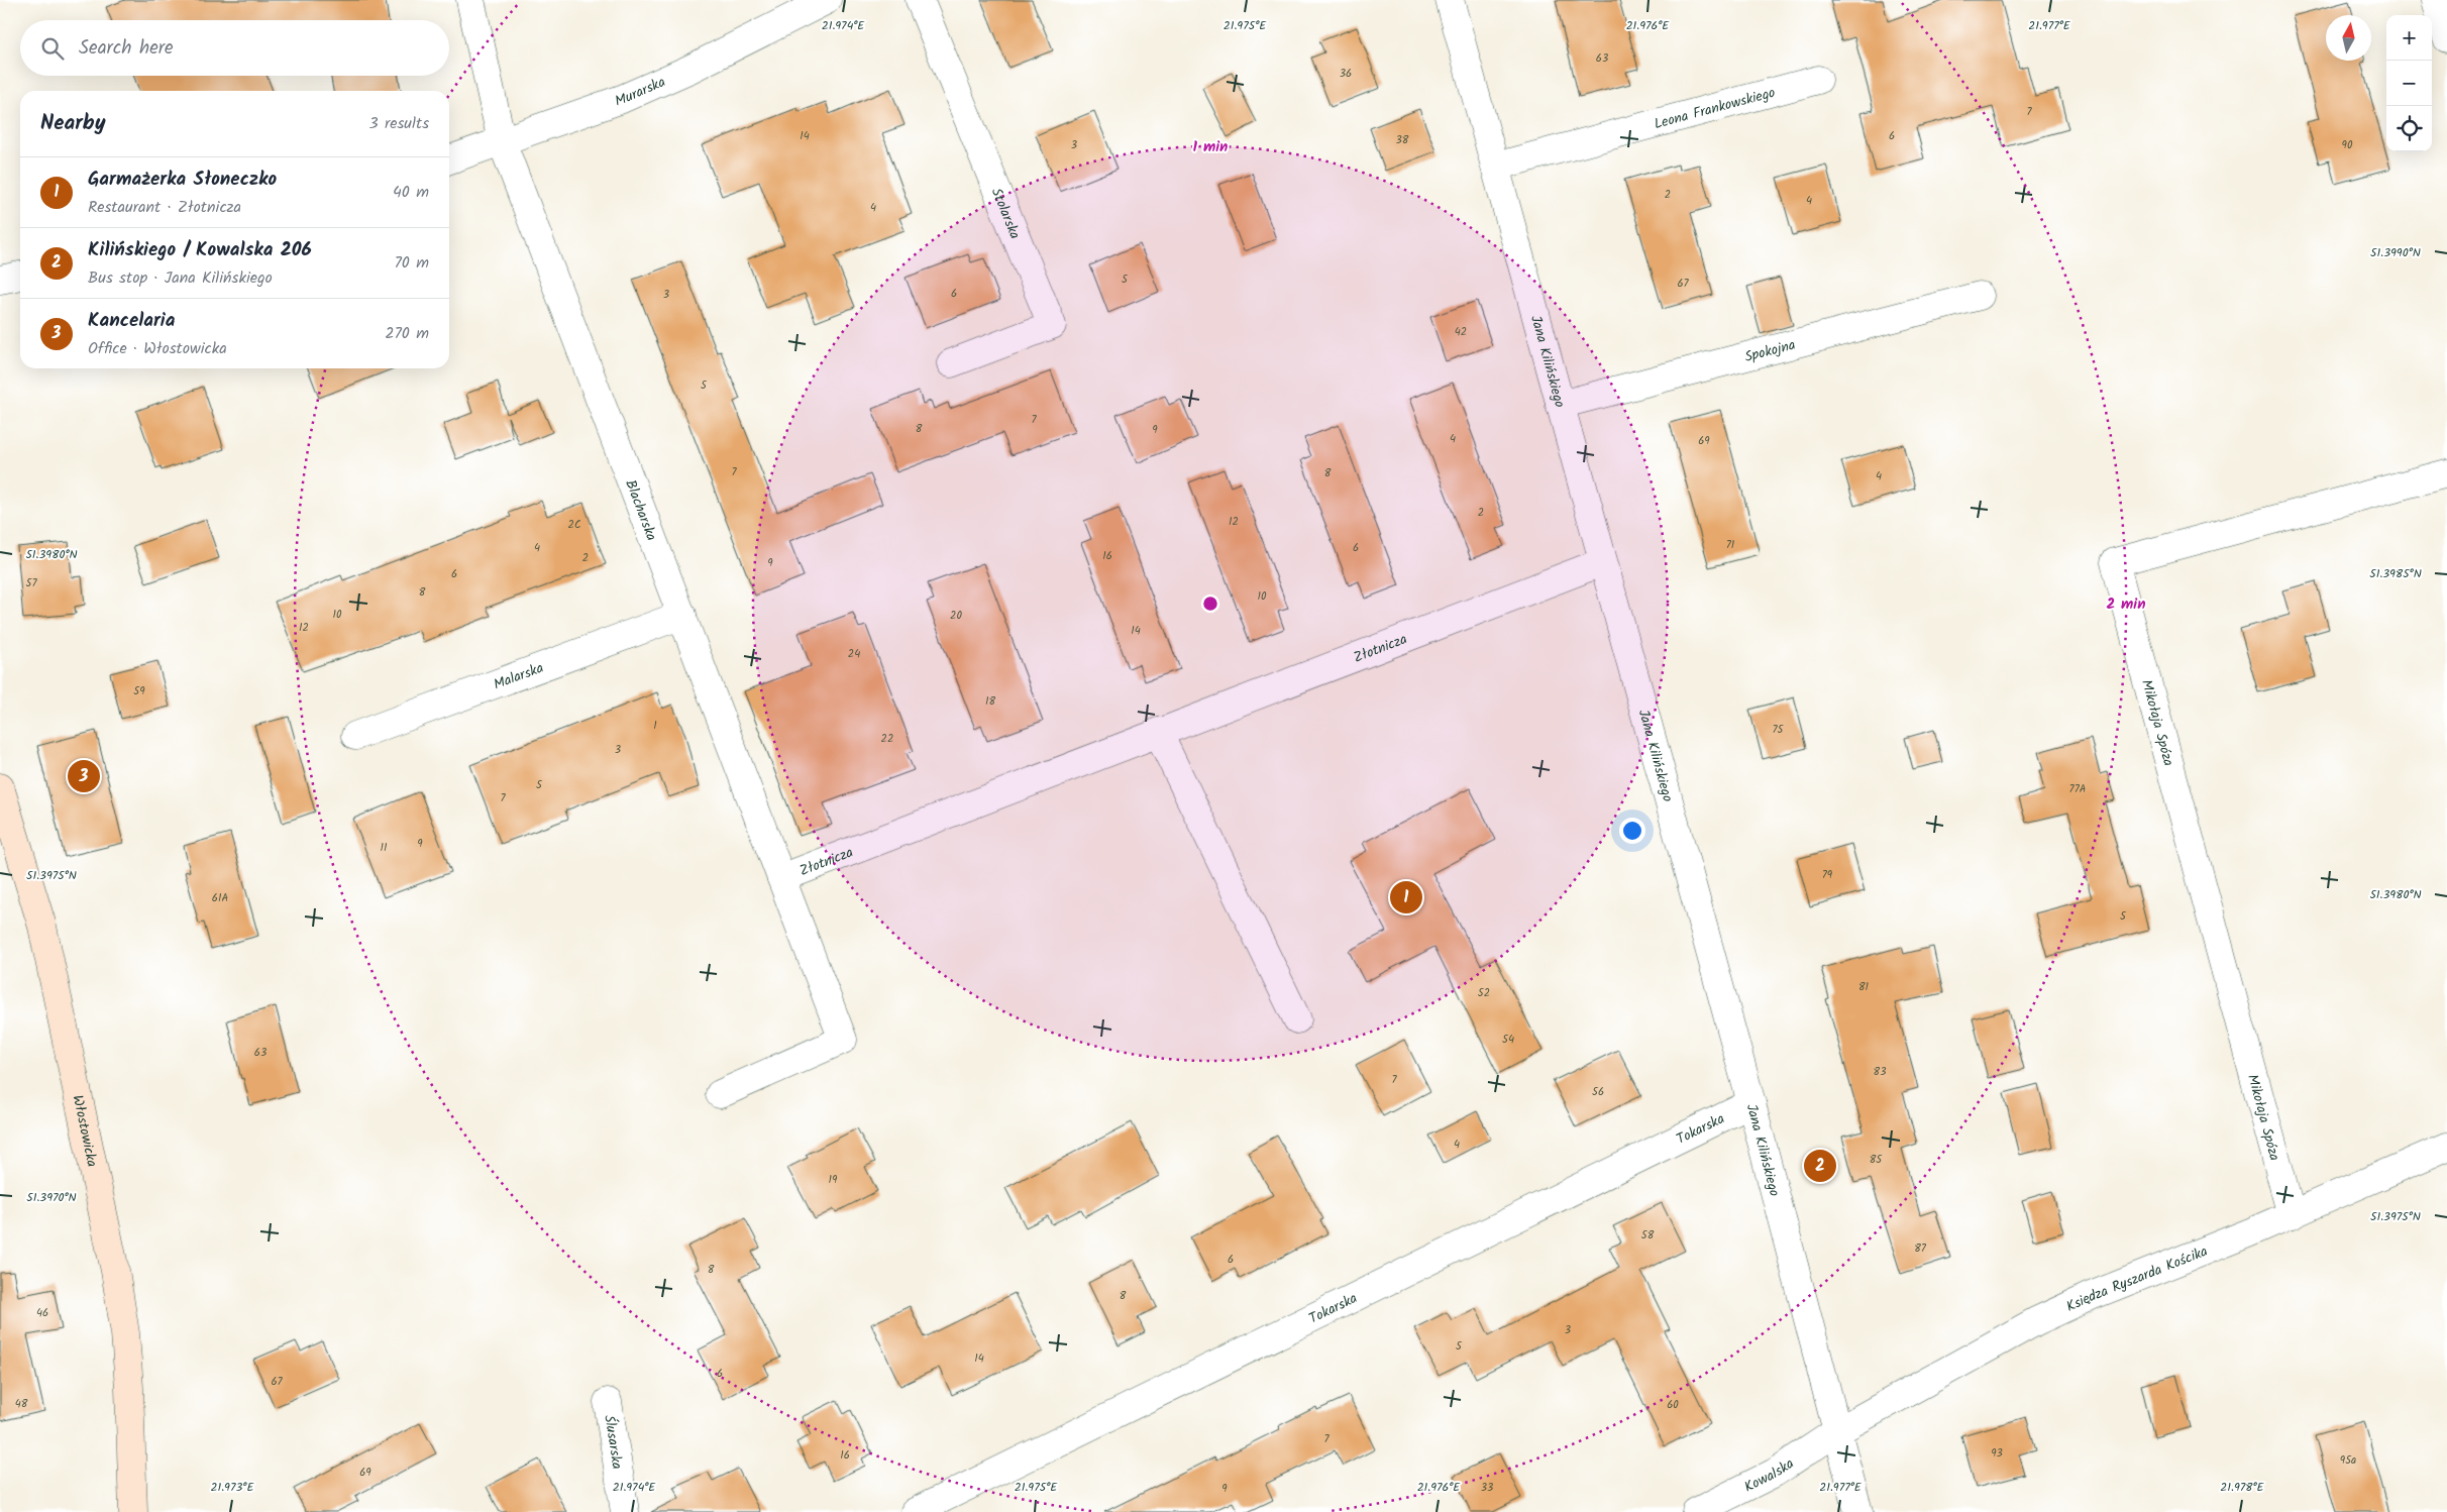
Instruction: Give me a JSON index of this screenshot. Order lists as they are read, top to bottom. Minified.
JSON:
{"streets":{"main road":["Włostowicka"],"street":["Murarska","Leona Frankowskiego","Stolarska","Spokojna","Jana Kilińskiego","Blacharska","Złotnicza","Malarska","Mikołaja Spóza","Tokarska","Księdza Ryszarda Kościka","Ślusarska","Kowalska"]},"crossings":[["Murarska","Blacharska"],["Leona Frankowskiego","Jana Kilińskiego"],["Spokojna","Jana Kilińskiego"],["Jana Kilińskiego","Złotnicza"],["Jana Kilińskiego","Tokarska"],["Jana Kilińskiego","Księdza Ryszarda Kościka"],["Jana Kilińskiego","Kowalska"],["Blacharska","Złotnicza"],["Blacharska","Malarska"],["Mikołaja Spóza","Księdza Ryszarda Kościka"],["Księdza Ryszarda Kościka","Kowalska"]],"house_numbers":["63","36","7","14","6","38","3","90","2","4","4","5","67","6","3","42","5","7","8","9","4","69","7","8","4","2","12","2C","71","4","6","16","2","9","6","57","8","10","10","20","12","14","24","59","18","1","75","22","3","5","77A","7","9","11","79","61A","5","81","52","54","63","83","7","56","4","85","19","58","87","6","8","8","46","3","5","14","6","67","48","60","7","93","16","95a","69","33","9"],"north":"top","page":{"map_buttons":["+","−"],"search":"Search here","heading":["Nearby","3 results"],"list":[{"mark":"1","name":"Garmażerka Słoneczko","note":"Restaurant · Złotnicza","value":"40 m"},{"mark":"2","name":"Kilińskiego / Kowalska 206","note":"Bus stop · Jana Kilińskiego","value":"70 m"},{"mark":"3","name":"Kancelaria","note":"Office · Włostowicka","value":"270 m"}],"pins":["3","1","2"]},"coordinates":["21.974°E","21.975°E","21.976°E","21.977°E","51.3990°N","51.3980°N","51.3985°N","51.3975°N","51.3970°N","21.973°E","21.978°E"],"rings":["1 min","2 min"]}
